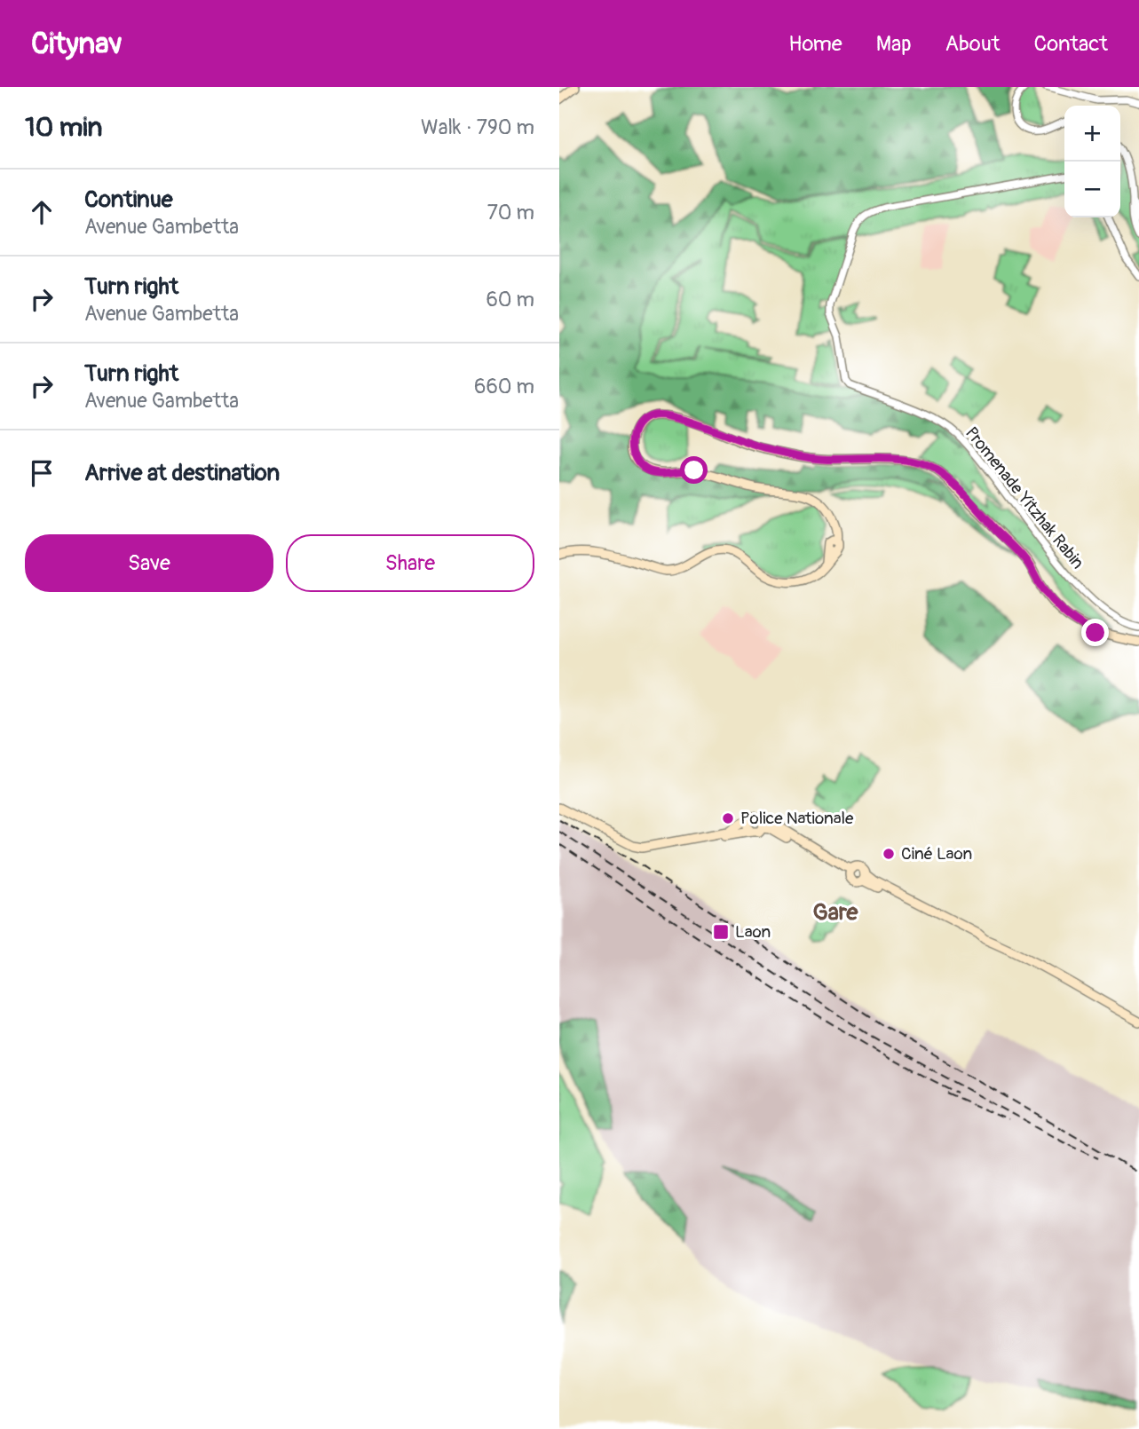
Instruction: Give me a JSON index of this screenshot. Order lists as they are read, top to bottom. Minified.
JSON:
{"streets":{"street":["Promenade Yitzhak Rabin"]},"districts":["Gare"],"places":{"other":["Police Nationale","Ciné Laon"],"transit":["Laon"]},"page":{"header":"Citynav","nav":["Home","Map","About","Contact"],"heading":["10 min","Walk · 790 m"],"map_buttons":["+","−"],"list":[["Continue","Avenue Gambetta","70 m"],["Turn right","Avenue Gambetta","60 m"],["Turn right","Avenue Gambetta","660 m"],"Arrive at destination"],"buttons":["Save","Share"]}}
